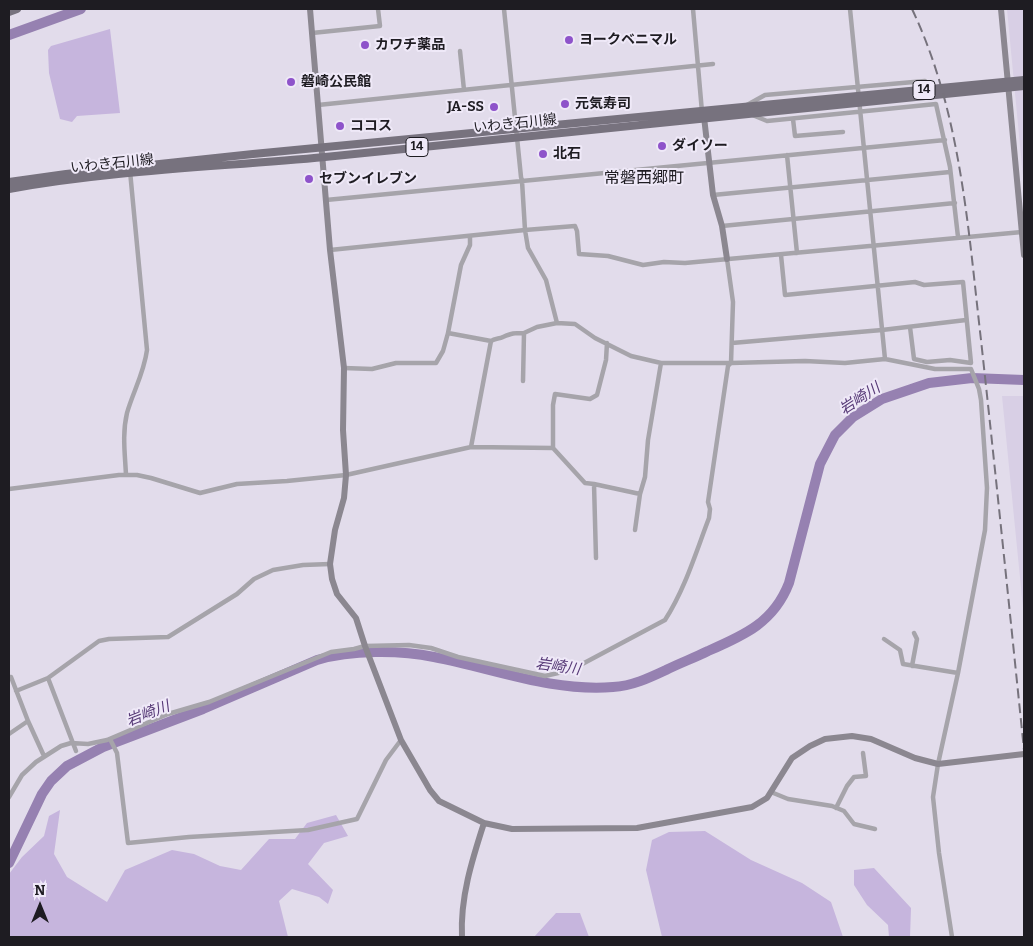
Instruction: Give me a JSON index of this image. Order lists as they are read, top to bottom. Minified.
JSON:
{"streets":{"main road":["14","いわき石川線"]},"districts":["常磐西郷町"],"water":["岩崎川"],"places":["ヨークベニマル","カワチ薬品","磐崎公民館","元気寿司","JA-SS","ココス","ダイソー","北石","セブンイレブン"],"north":"top"}
